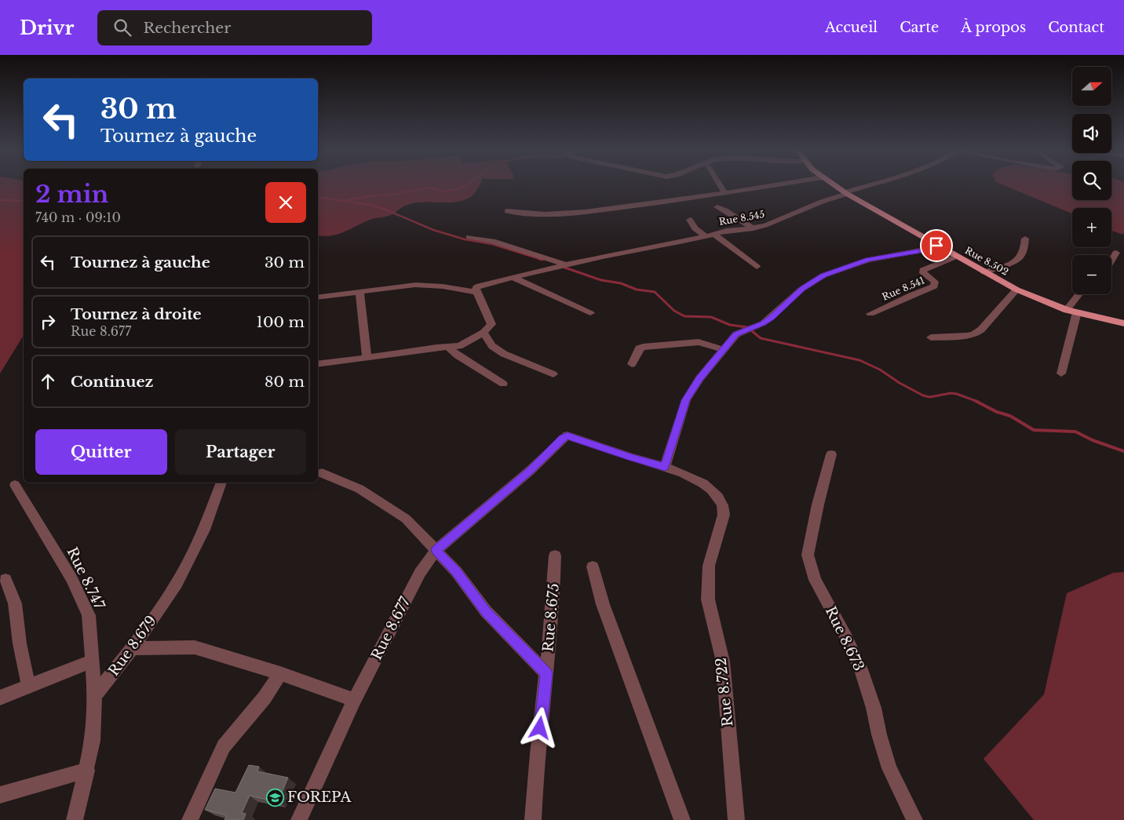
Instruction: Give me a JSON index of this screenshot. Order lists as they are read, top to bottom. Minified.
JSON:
{"streets":{"main road":["Rue 8.502"],"street":["Rue 8.545","Rue 8.541","Rue 8.747","Rue 8.675","Rue 8.677","Rue 8.673","Rue 8.679","Rue 8.722"]},"crossings":[["Rue 8.545","Rue 8.502"],["Rue 8.502","Rue 8.541"],["Rue 8.747","Rue 8.679"],["Rue 8.677","Rue 8.722"]],"places":{"school or university":["FOREPA"]},"north":"right","page":{"header":"Drivr","search":"Rechercher","nav":["Accueil","Carte","À propos","Contact"],"map_buttons":["+","−"],"turn":["30 m","Tournez à gauche"],"heading":["2 min","740 m · 09:10"],"list":[{"name":"Tournez à gauche","value":"30 m"},{"name":"Tournez à droite","note":"Rue 8.677","value":"100 m"},{"name":"Continuez","value":"80 m"}],"buttons":["Quitter","Partager"]}}
